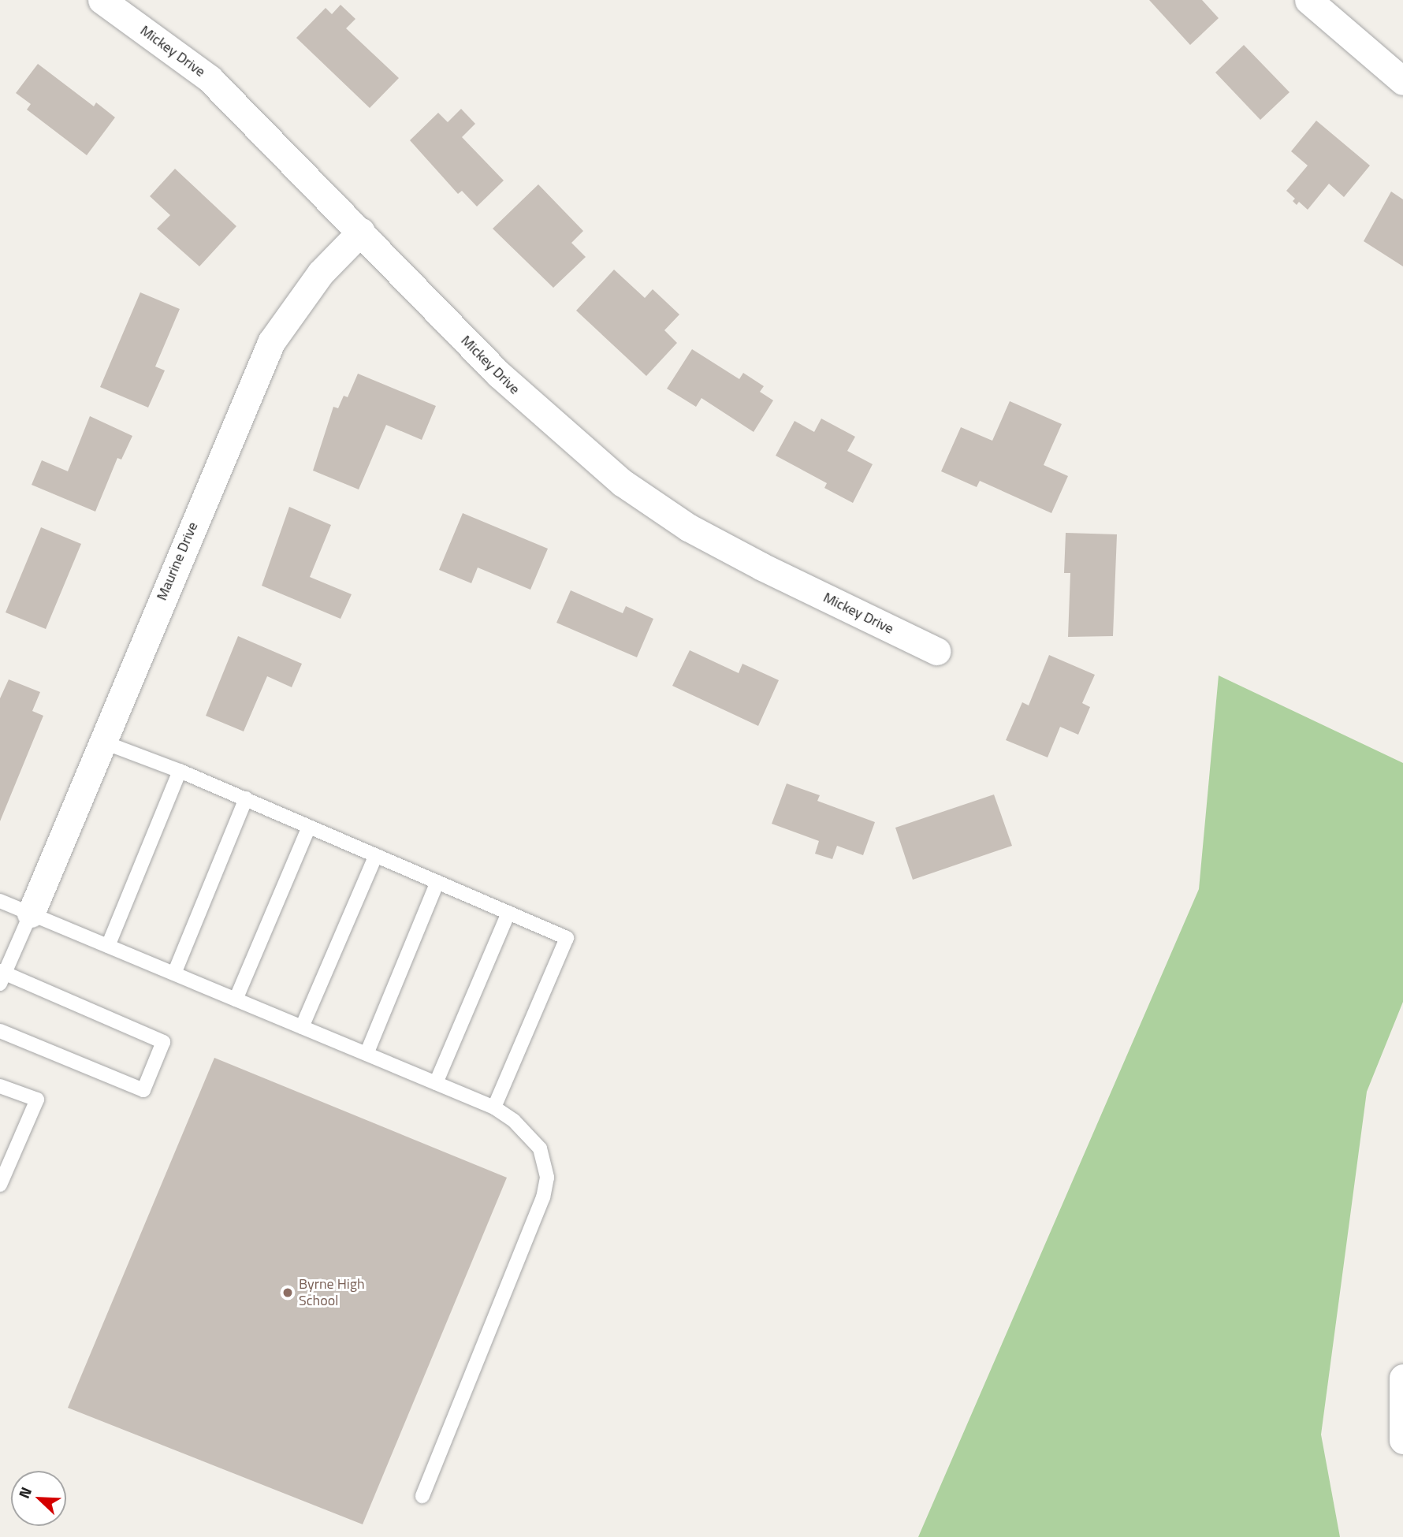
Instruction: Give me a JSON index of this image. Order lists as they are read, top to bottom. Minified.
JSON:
{"streets":{"street":["Mickey Drive","Maurine Drive"]},"crossings":[["Mickey Drive","Maurine Drive"]],"places":["Byrne High School"],"north":"top left"}
